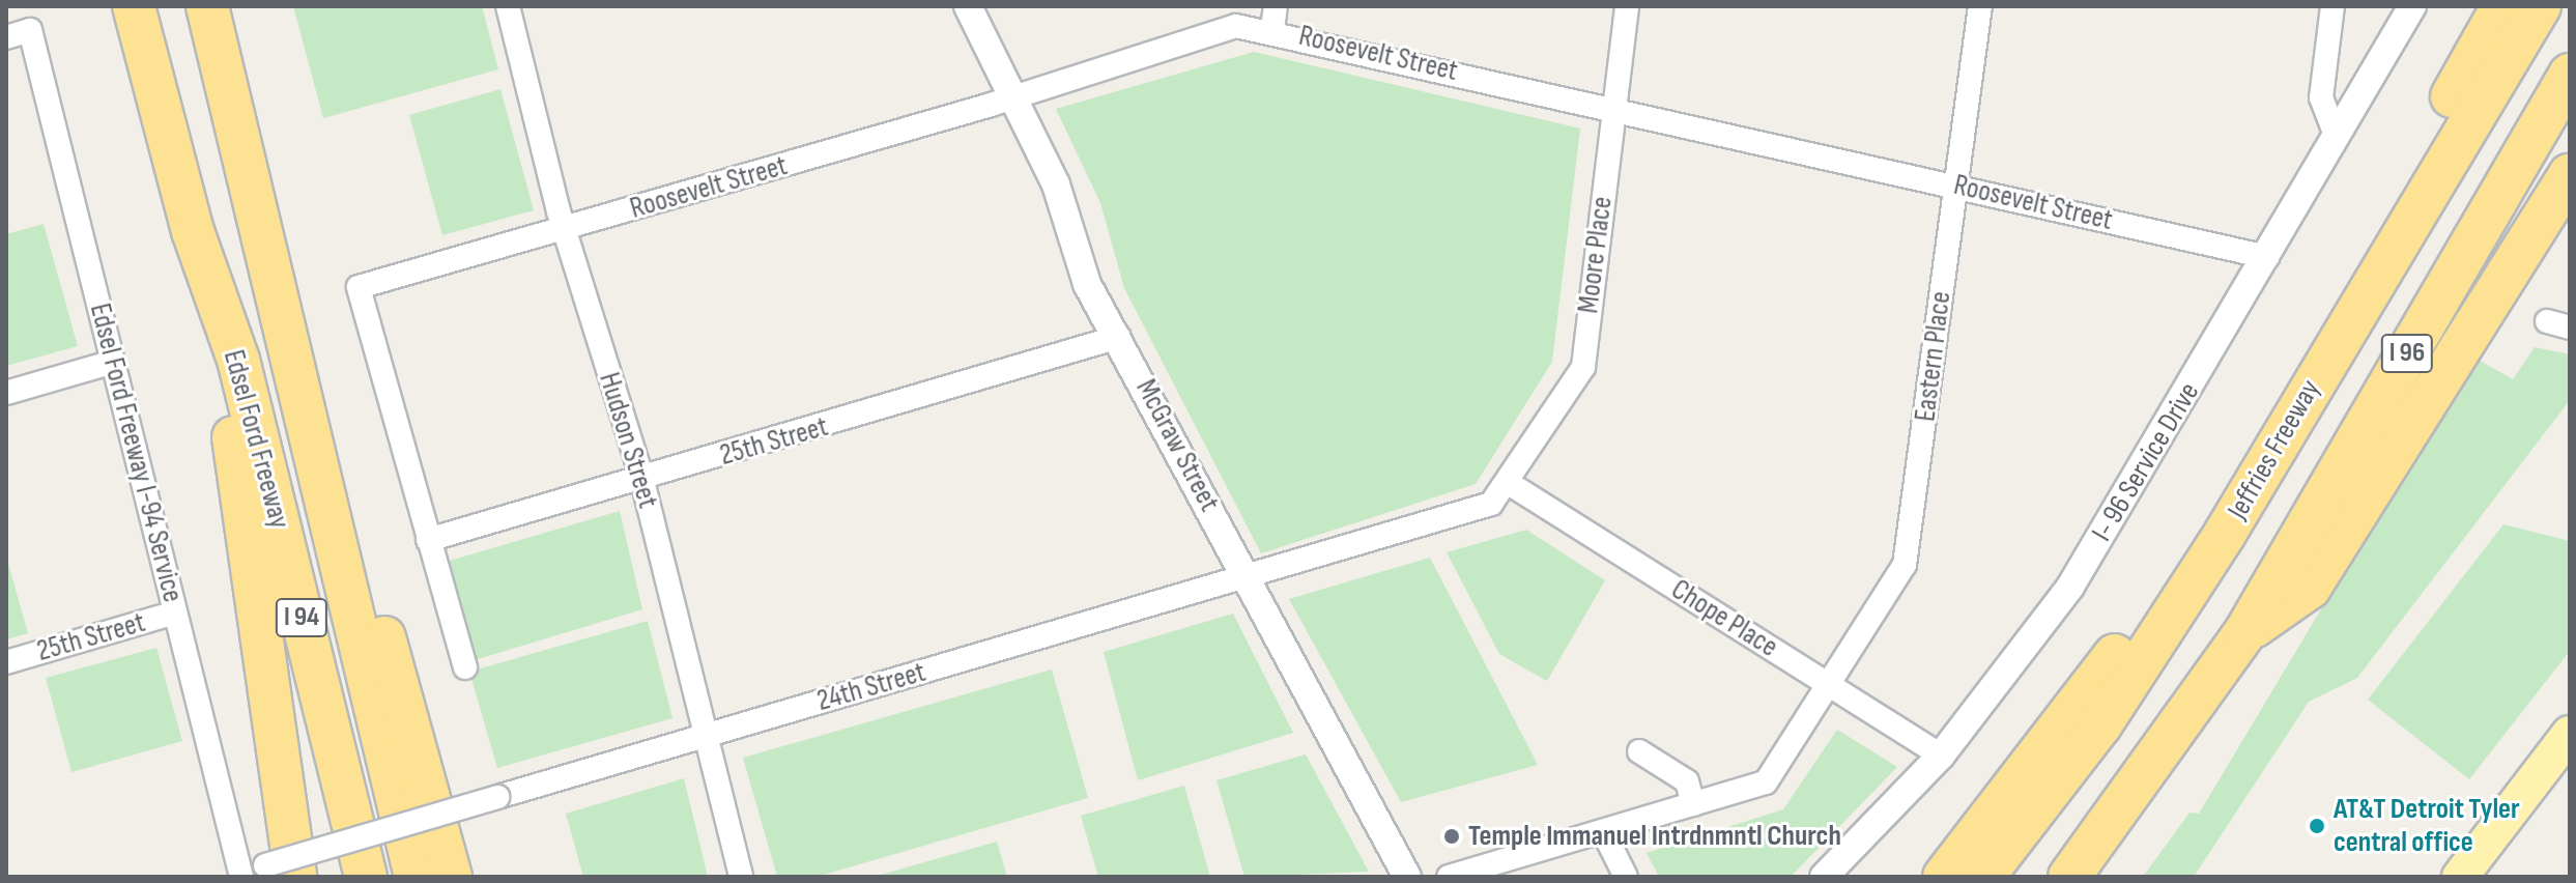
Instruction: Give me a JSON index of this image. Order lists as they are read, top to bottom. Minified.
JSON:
{"streets":{"highway":["I 96","Edsel Ford Freeway","Jeffries Freeway","I 94"],"street":["Roosevelt Street","Moore Place","Eastern Place","Hudson Street","25th Street","McGraw Street","Edsel Ford Freeway I-94 Service","I- 96 Service Drive","Chope Place","24th Street"]},"crossings":[["Roosevelt Street","Moore Place"],["Roosevelt Street","Eastern Place"],["Roosevelt Street","Hudson Street"],["Roosevelt Street","25th Street"],["Roosevelt Street","McGraw Street"],["Roosevelt Street","I- 96 Service Drive"],["Moore Place","Chope Place"],["Moore Place","24th Street"],["Eastern Place","Chope Place"],["Hudson Street","25th Street"],["Hudson Street","24th Street"],["25th Street","McGraw Street"],["25th Street","Edsel Ford Freeway I-94 Service"],["McGraw Street","24th Street"],["Edsel Ford Freeway I-94 Service","24th Street"],["I- 96 Service Drive","Chope Place"],["Chope Place","24th Street"]],"places":["AT&T Detroit Tyler central office","Temple Immanuel Intrdnmntl Church"]}
